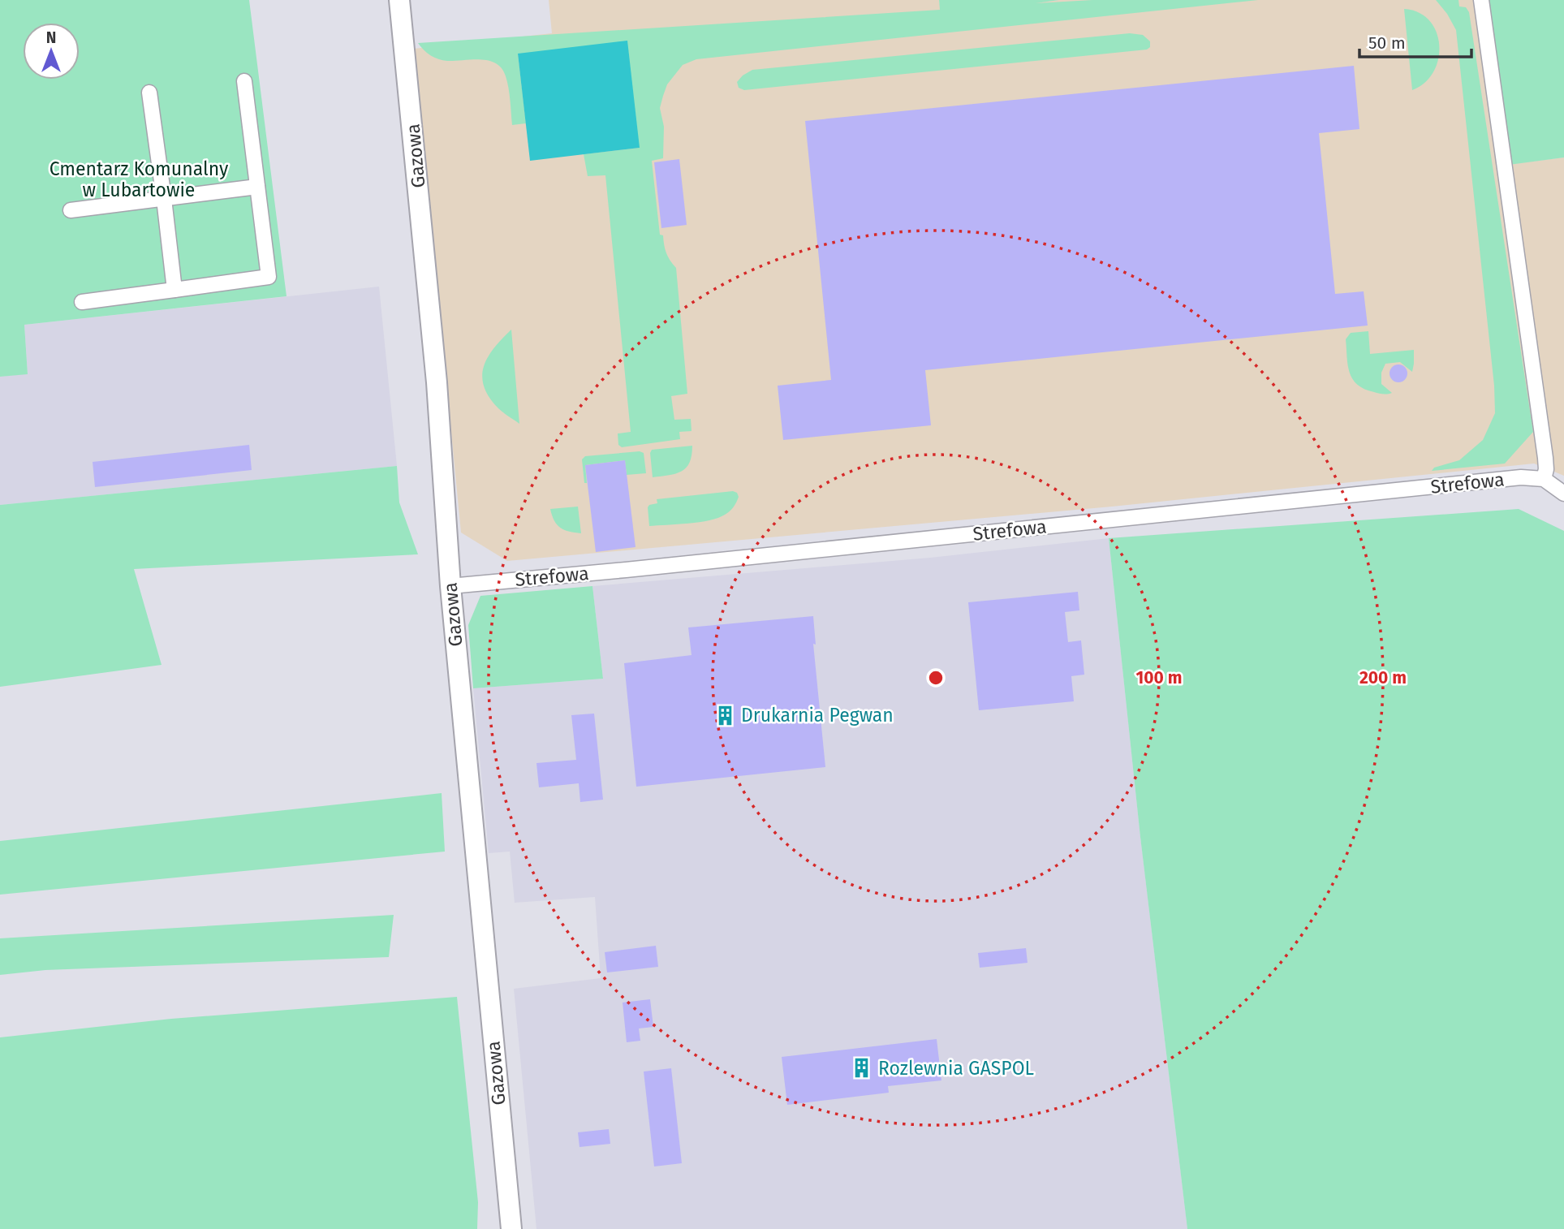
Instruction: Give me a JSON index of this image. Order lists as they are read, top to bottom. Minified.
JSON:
{"streets":{"street":["Gazowa","Strefowa"]},"crossings":[["Gazowa","Strefowa"]],"parks":["Cmentarz Komunalny w Lubartowie"],"places":{"building":["Drukarnia Pegwan","Rozlewnia GASPOL"]},"scale_bar":"50 m","north":"top","rings":["100 m","200 m"]}
